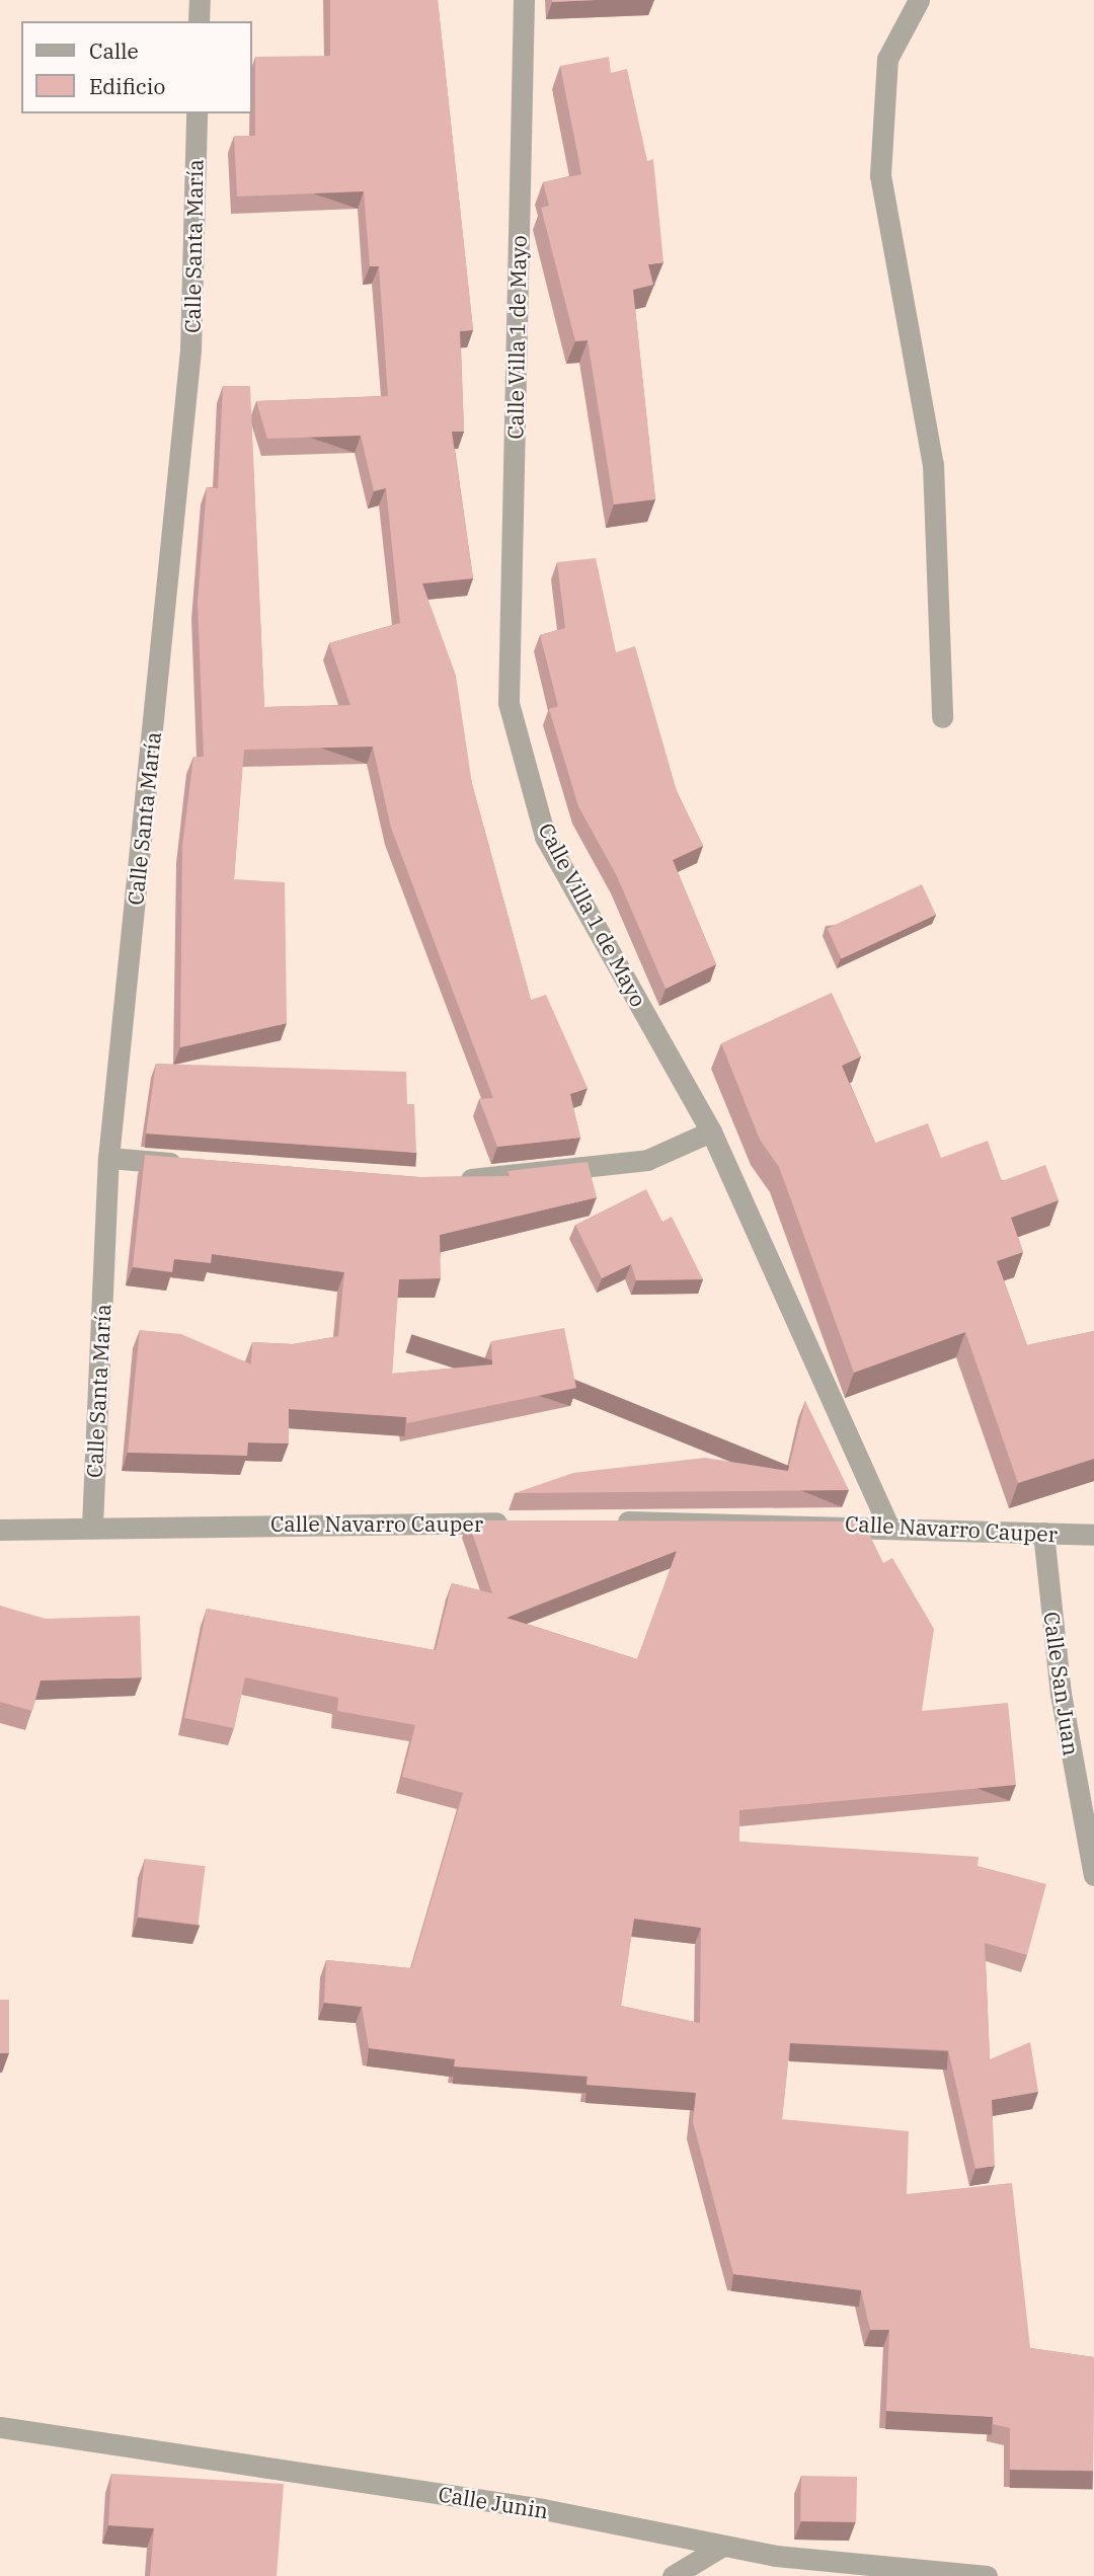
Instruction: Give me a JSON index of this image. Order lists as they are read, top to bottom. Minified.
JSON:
{"streets":{"street":["Calle Santa María","Calle Villa 1 de Mayo","Calle Navarro Cauper","Calle San Juan","Calle Junin"]},"crossings":[["Calle Santa María","Calle Navarro Cauper"],["Calle Villa 1 de Mayo","Calle Navarro Cauper"],["Calle Navarro Cauper","Calle San Juan"]],"legend":["Calle","Edificio"]}
